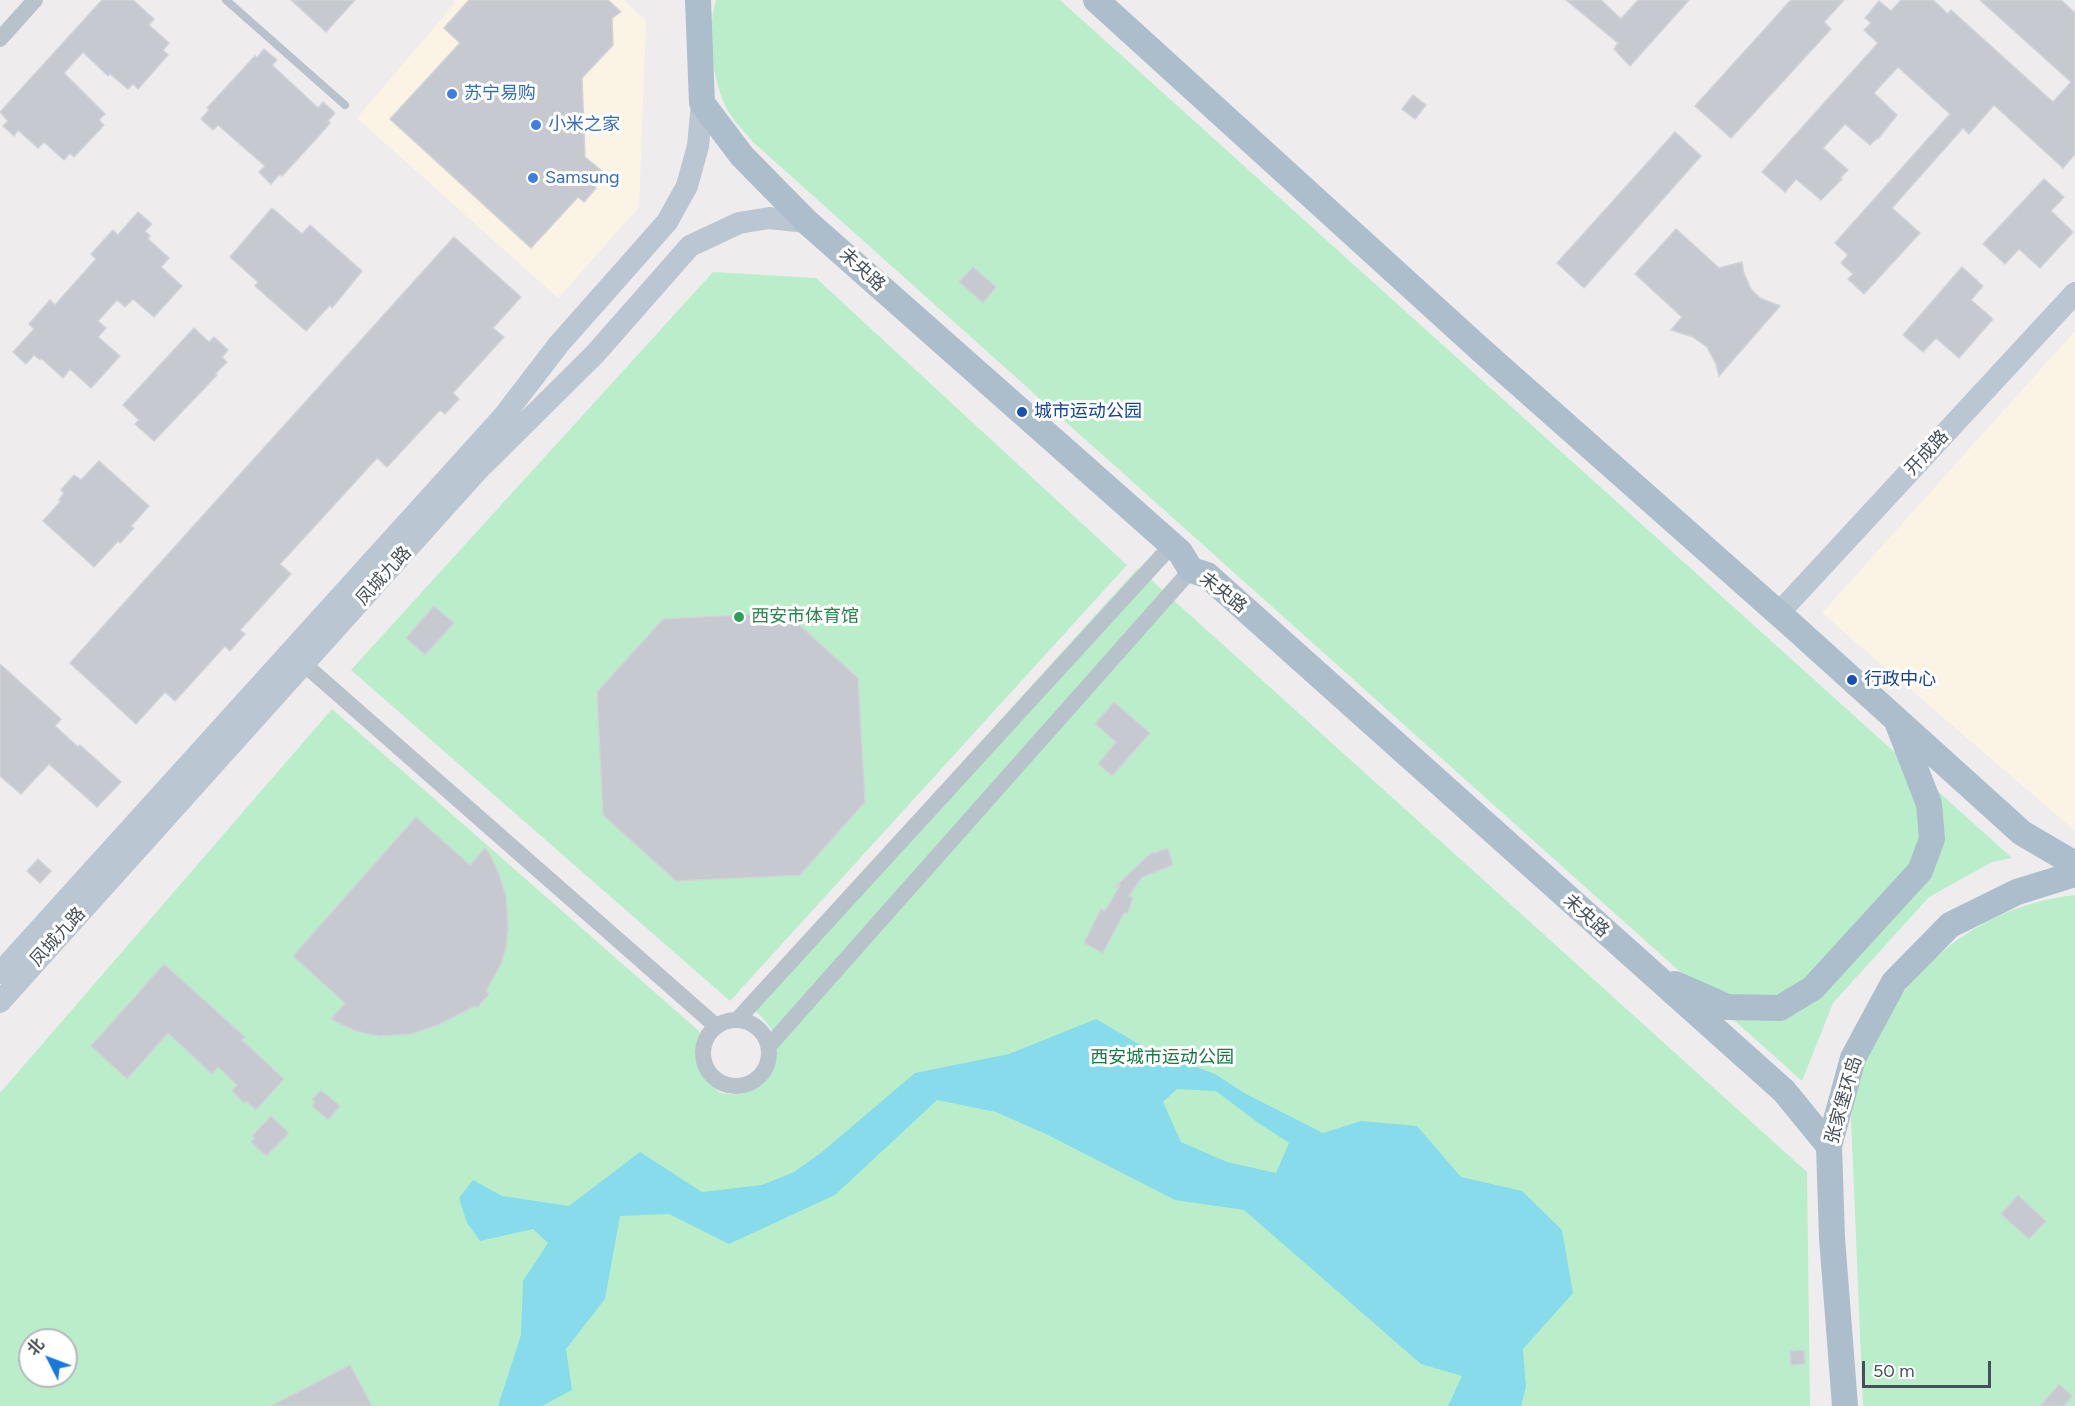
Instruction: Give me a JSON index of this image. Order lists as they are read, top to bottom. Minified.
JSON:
{"streets":{"main road":["未央路","张家堡环岛"],"street":["开成路","凤城九路"]},"crossings":[["未央路","凤城九路"],["未央路","张家堡环岛"]],"parks":["西安城市运动公园"],"places":["苏宁易购","小米之家","Samsung","城市运动公园","西安市体育馆","行政中心"],"scale_bar":"50 m","north":"top left"}
